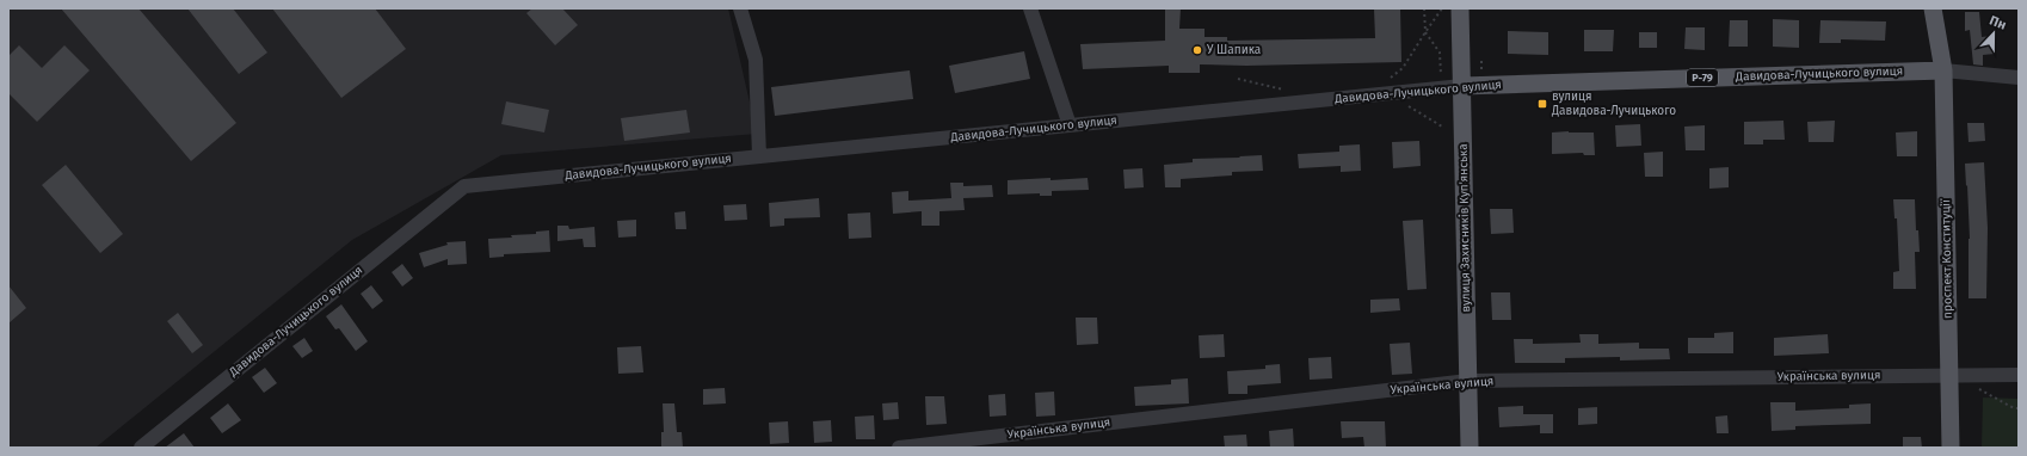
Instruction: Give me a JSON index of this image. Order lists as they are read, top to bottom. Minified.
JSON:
{"streets":{"main road":["Давидова-Лучицького вулиця","Р-79","вулиця Захисників Куп'янська","проспект Конституції"],"street":["Українська вулиця"]},"crossings":[["Давидова-Лучицького вулиця","вулиця Захисників Куп'янська"],["Давидова-Лучицького вулиця","проспект Конституції"],["вулиця Захисників Куп'янська","Українська вулиця"],["проспект Конституції","Українська вулиця"]],"places":{"other":["У Шапика"],"transit":["вулиця Давидова-Лучицького"]},"north":"top"}
